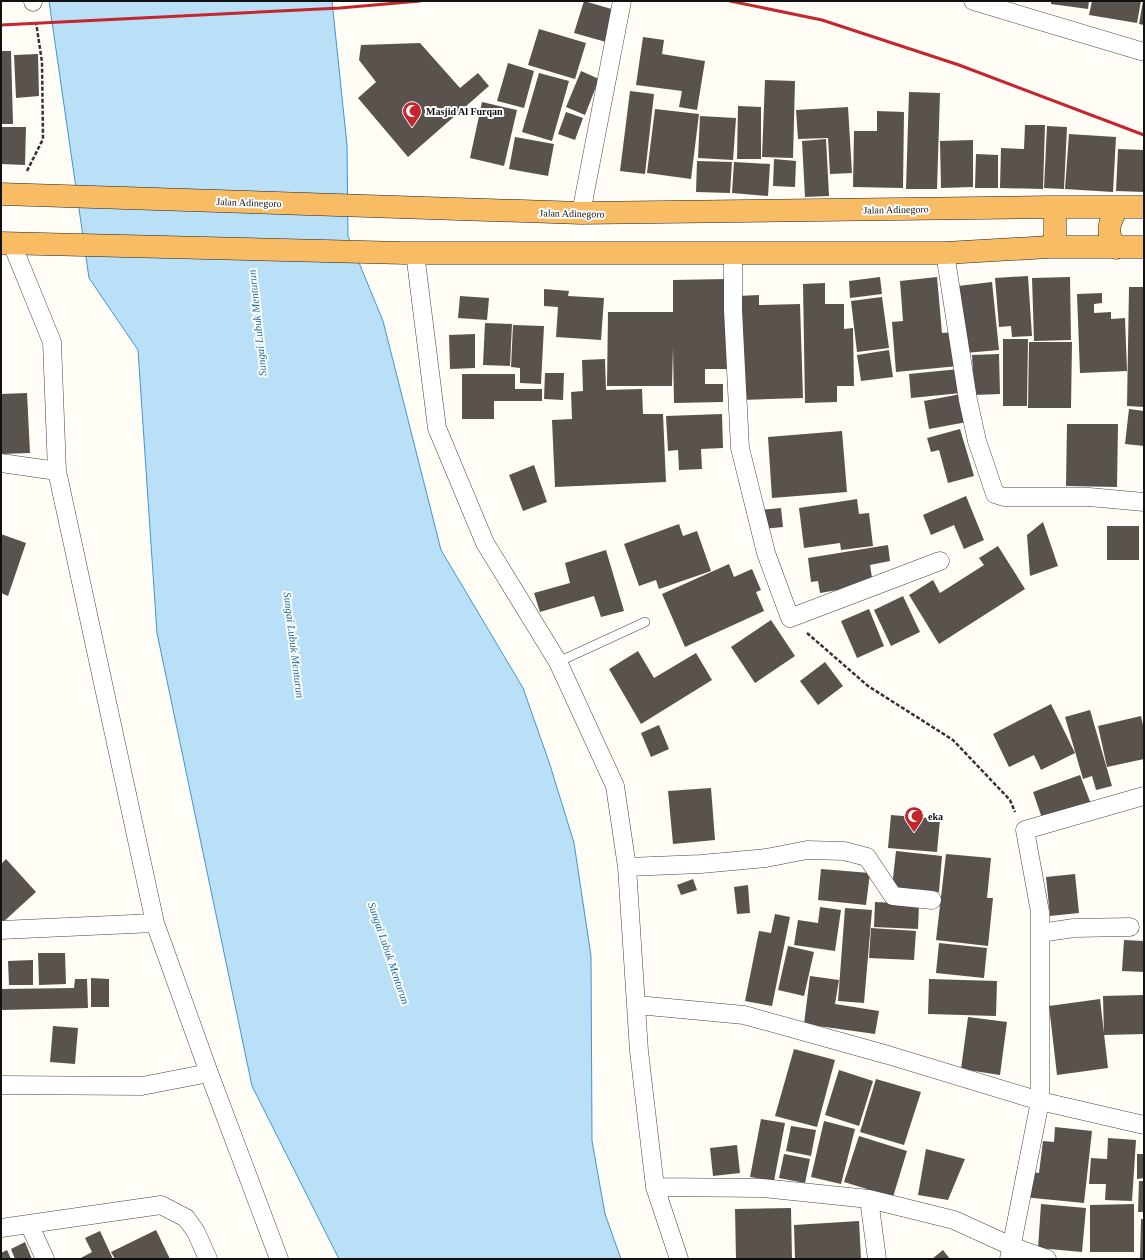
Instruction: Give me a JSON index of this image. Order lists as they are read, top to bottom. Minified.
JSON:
{"streets":{"highway":["Jalan Adinegoro"]},"water":["Sungai Lubuk Menturun"],"places":{"mosque":["Masjid Al Furqan","eka"]}}
